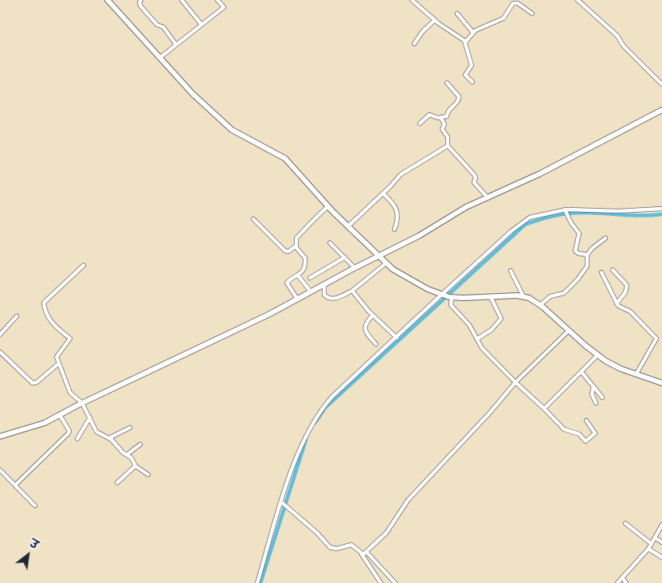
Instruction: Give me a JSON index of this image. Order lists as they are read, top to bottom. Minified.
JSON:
{"north":"top right"}
